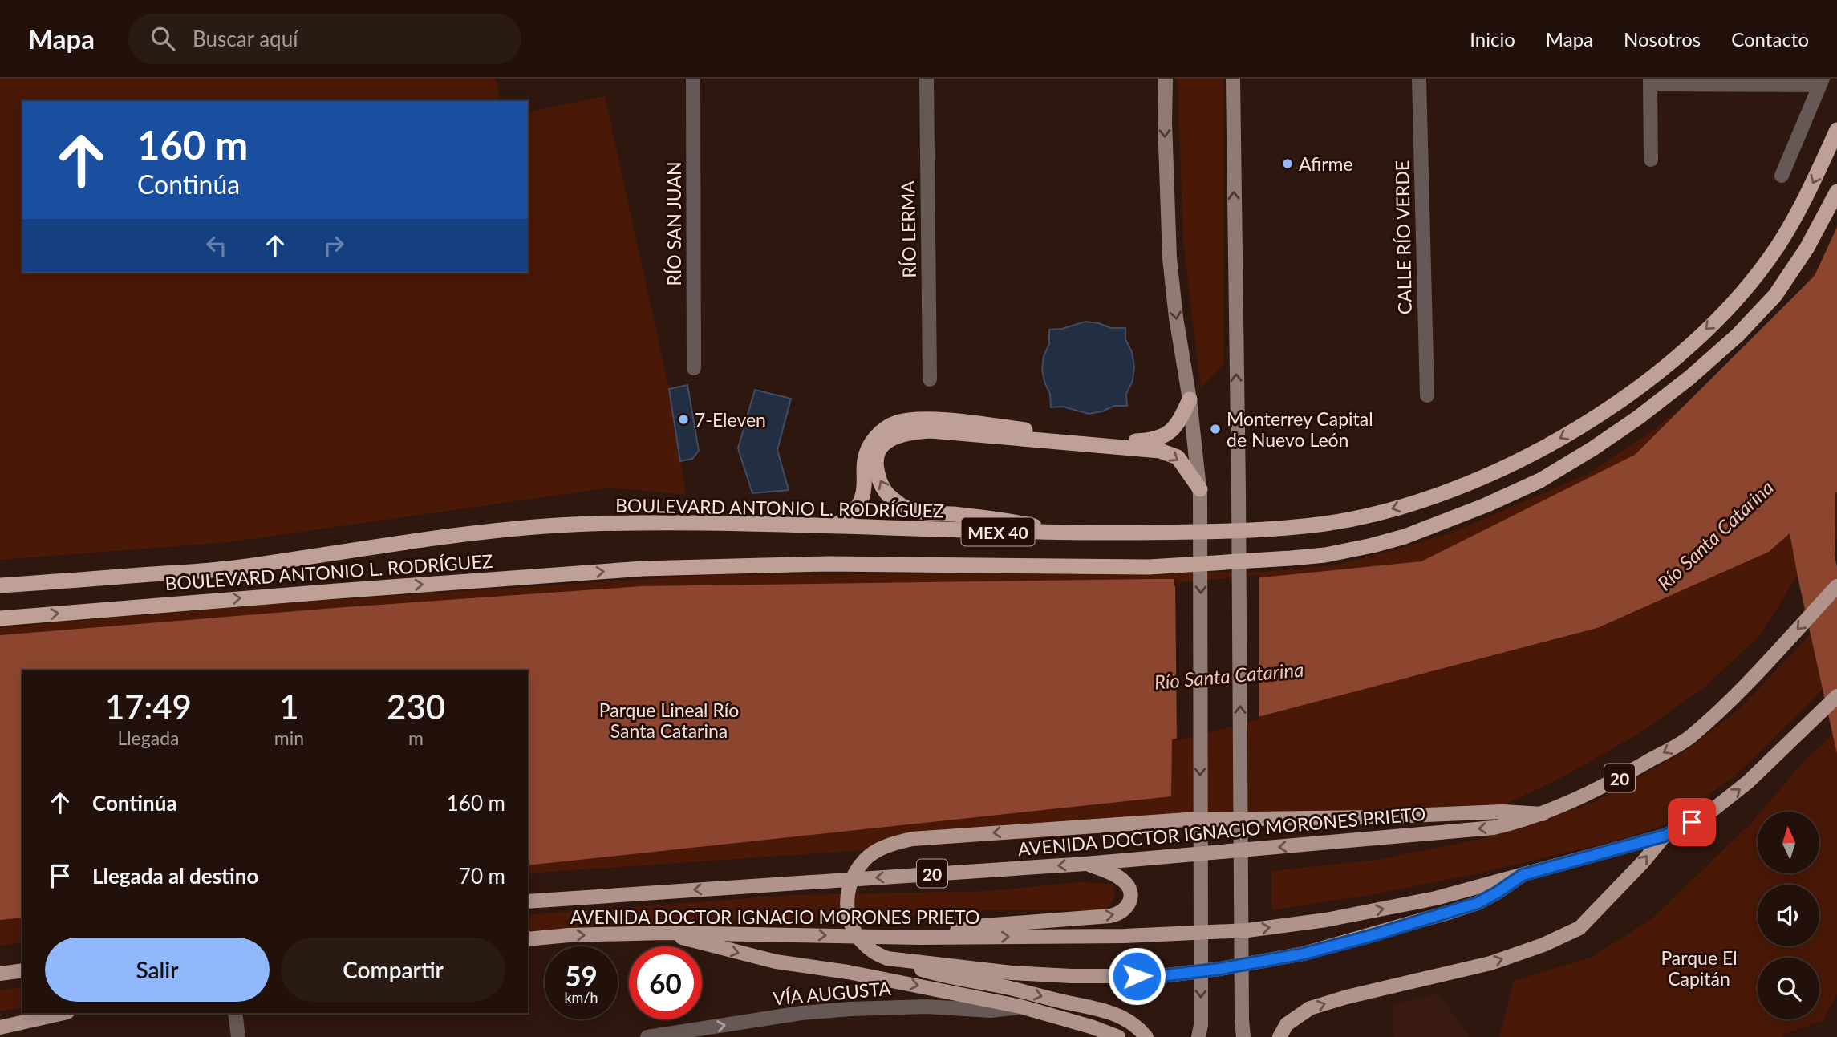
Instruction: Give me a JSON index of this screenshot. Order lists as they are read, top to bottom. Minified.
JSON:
{"streets":{"highway":["BOULEVARD ANTONIO L. RODRÍGUEZ","MEX 40"],"main road":["20","AVENIDA DOCTOR IGNACIO MORONES PRIETO"],"street":["RÍO SAN JUAN","RÍO LERMA","CALLE RÍO VERDE","VÍA AUGUSTA"]},"one_way":["VÍA AUGUSTA"],"water":["Río Santa Catarina"],"parks":["Parque Lineal Río Santa Catarina","Parque El Capitán"],"places":["Afirme","7-Eleven","Monterrey Capital de Nuevo León"],"north":"top","page":{"header":"Mapa","search":"Buscar aquí","nav":["Inicio","Mapa","Nosotros","Contacto"],"turn":["160 m","Continúa"],"eta":["17:49","Llegada","1","min","230","m"],"list":[{"name":"Continúa","value":"160 m"},{"name":"Llegada al destino","value":"70 m"}],"buttons":["Salir","Compartir"],"speed":"59 km/h","limit":"60"}}
